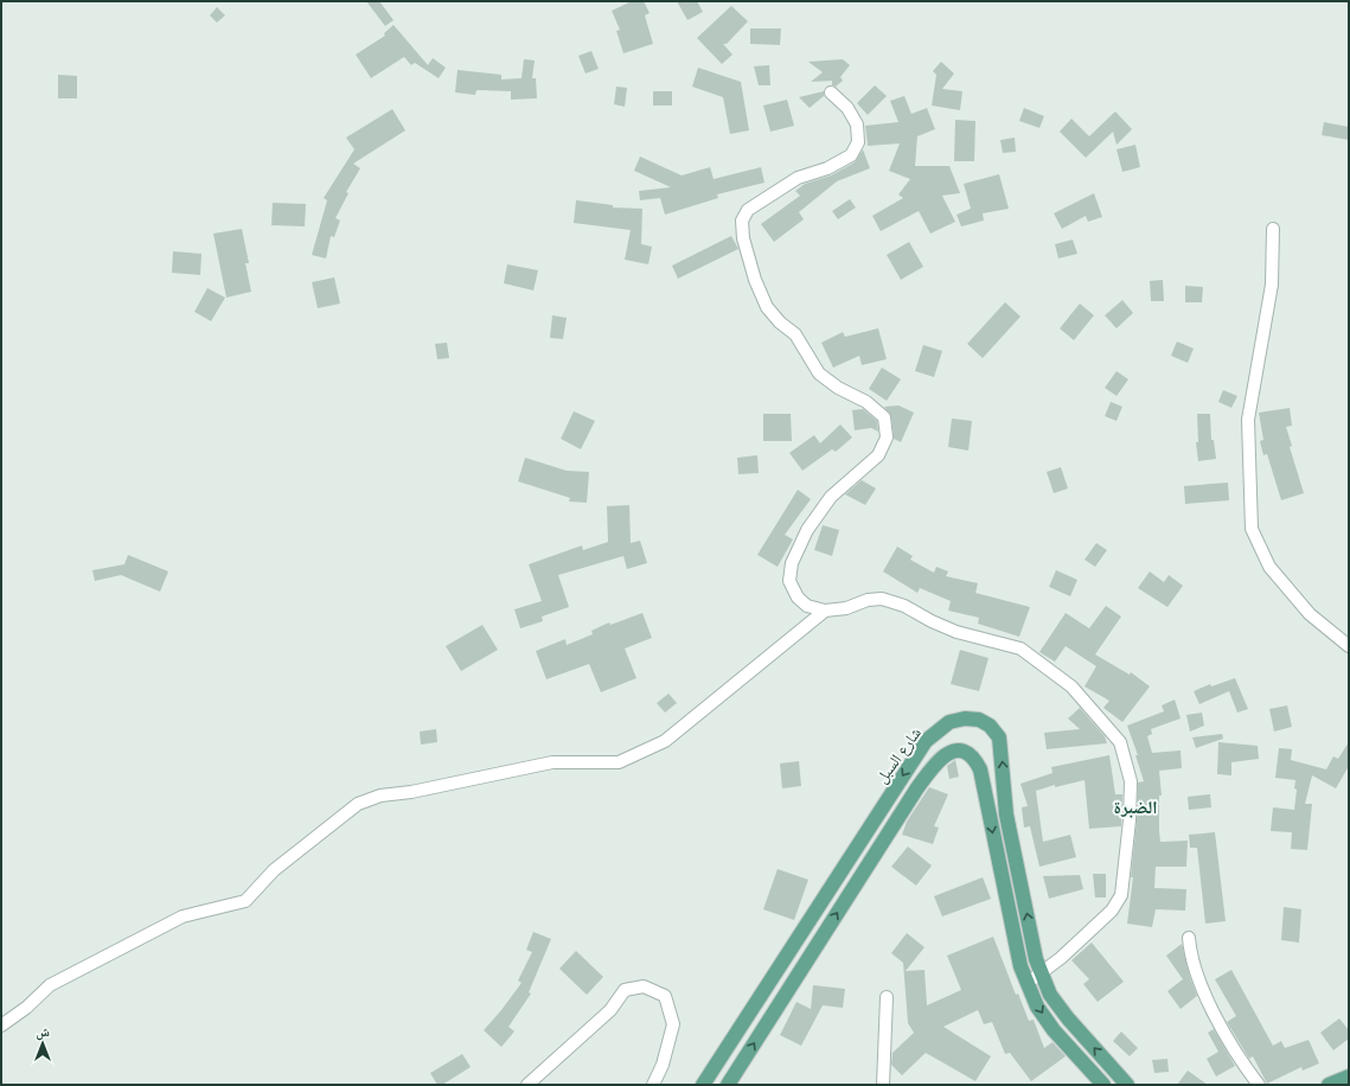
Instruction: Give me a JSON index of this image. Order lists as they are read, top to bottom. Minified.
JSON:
{"streets":{"main road":["شارع السبل"]},"districts":["الضبرة"],"north":"top"}
